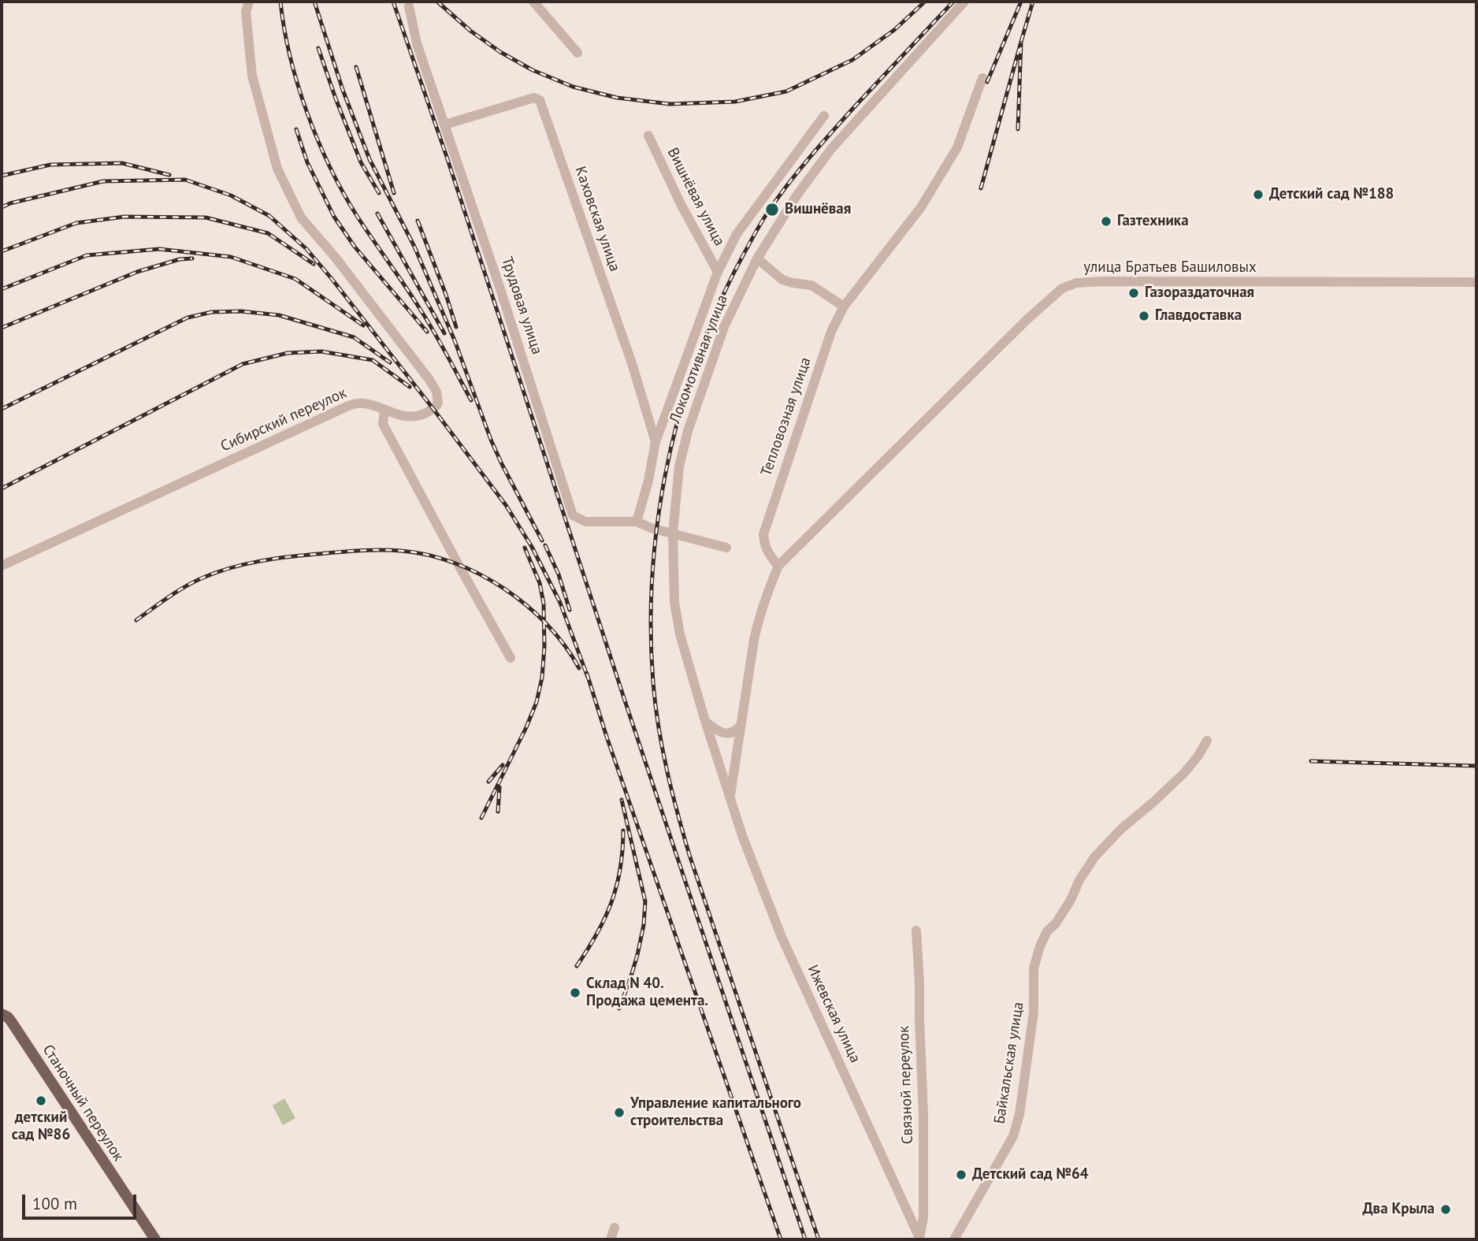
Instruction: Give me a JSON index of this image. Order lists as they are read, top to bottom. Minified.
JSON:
{"streets":{"main road":["Станочный переулок"],"street":["Вишнёвая улица","Каховская улица","улица Братьев Башиловых","Трудовая улица","Локомотивная улица","Тепловозная улица","Сибирский переулок","Ижевская улица","Байкальская улица","Связной переулок"]},"crossings":[["Каховская улица","Трудовая улица"],["улица Братьев Башиловых","Тепловозная улица"],["Трудовая улица","Локомотивная улица"],["Локомотивная улица","Ижевская улица"],["Ижевская улица","Связной переулок"]],"places":["Детский сад №188","Вишнёвая","Газтехника","Газораздаточная","Главдоставка","Склад N 40. Продажа цемента.","детский сад №86","Управление капитального строительства","Детский сад №64","Два Крыла"],"scale_bar":"100 m"}
